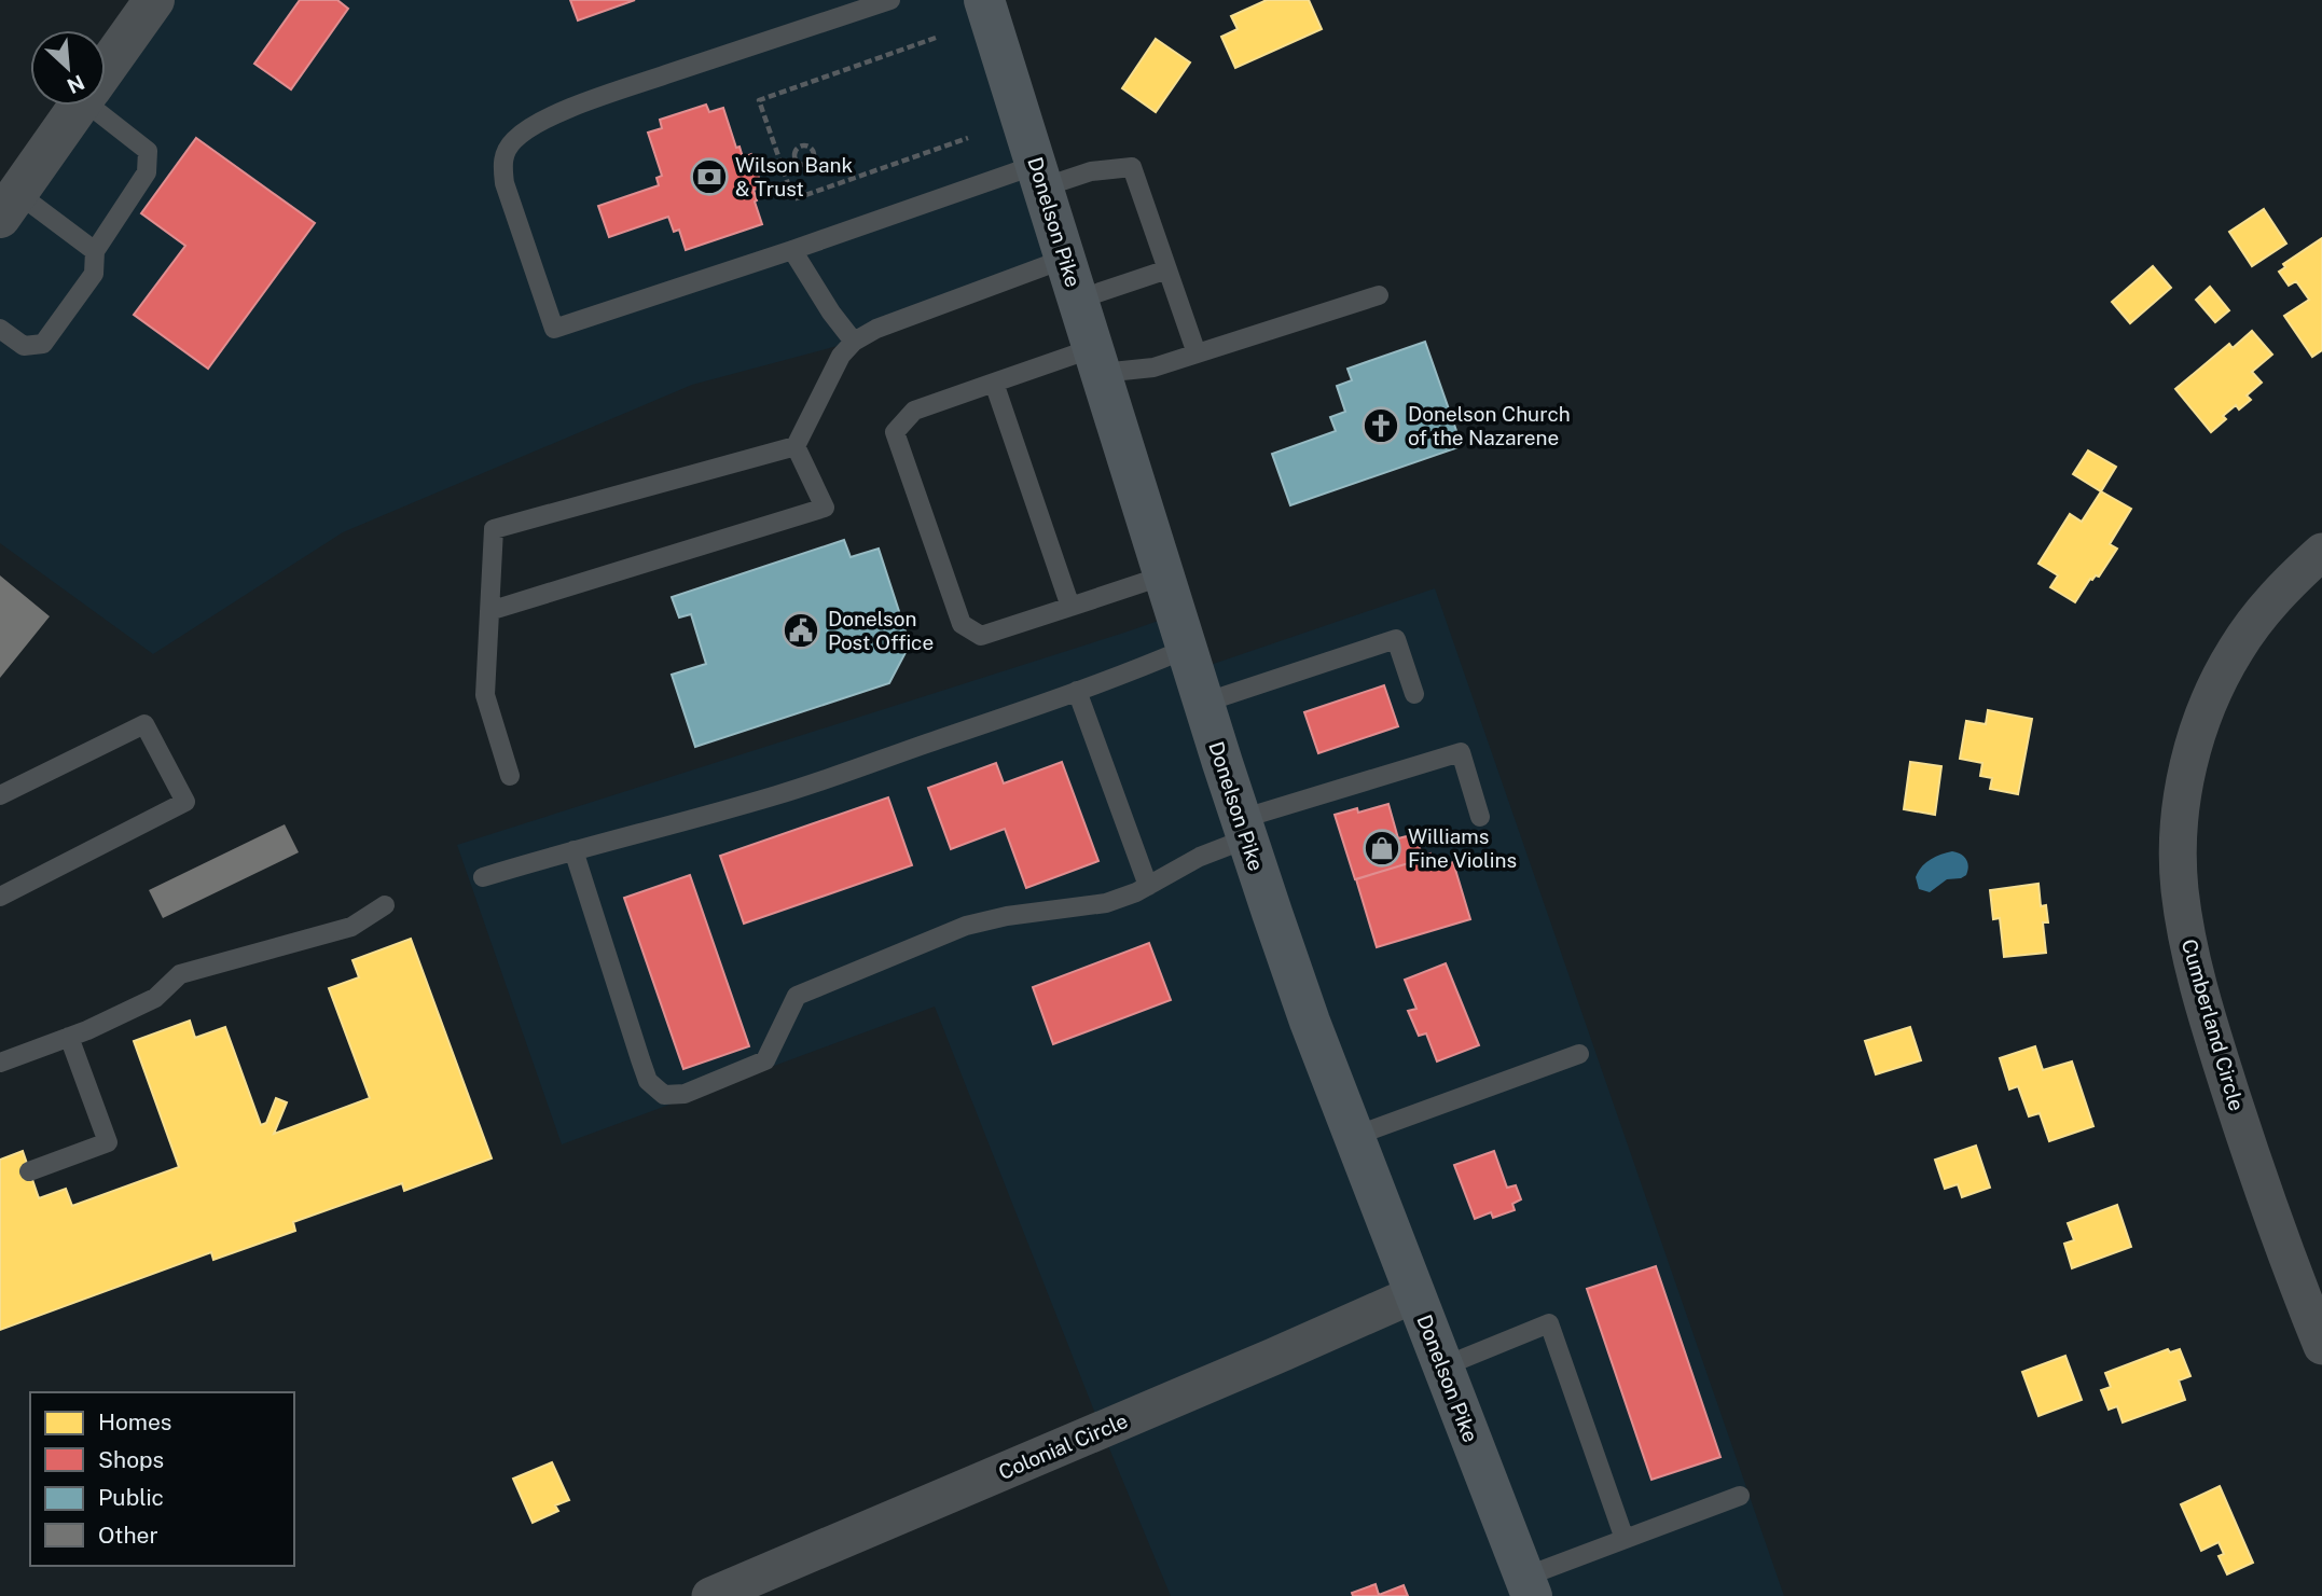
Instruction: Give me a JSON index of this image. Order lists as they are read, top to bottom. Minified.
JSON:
{"streets":{"main road":["Donelson Pike"],"street":["Cumberland Circle","Colonial Circle"]},"crossings":[["Donelson Pike","Colonial Circle"]],"places":{"bank":["Wilson Bank & Trust"],"church":["Donelson Church of the Nazarene"],"public building":["Donelson Post Office"],"shop":["Williams Fine Violins"]},"legend":["Homes","Shops","Public","Other"],"north":"bottom right"}
